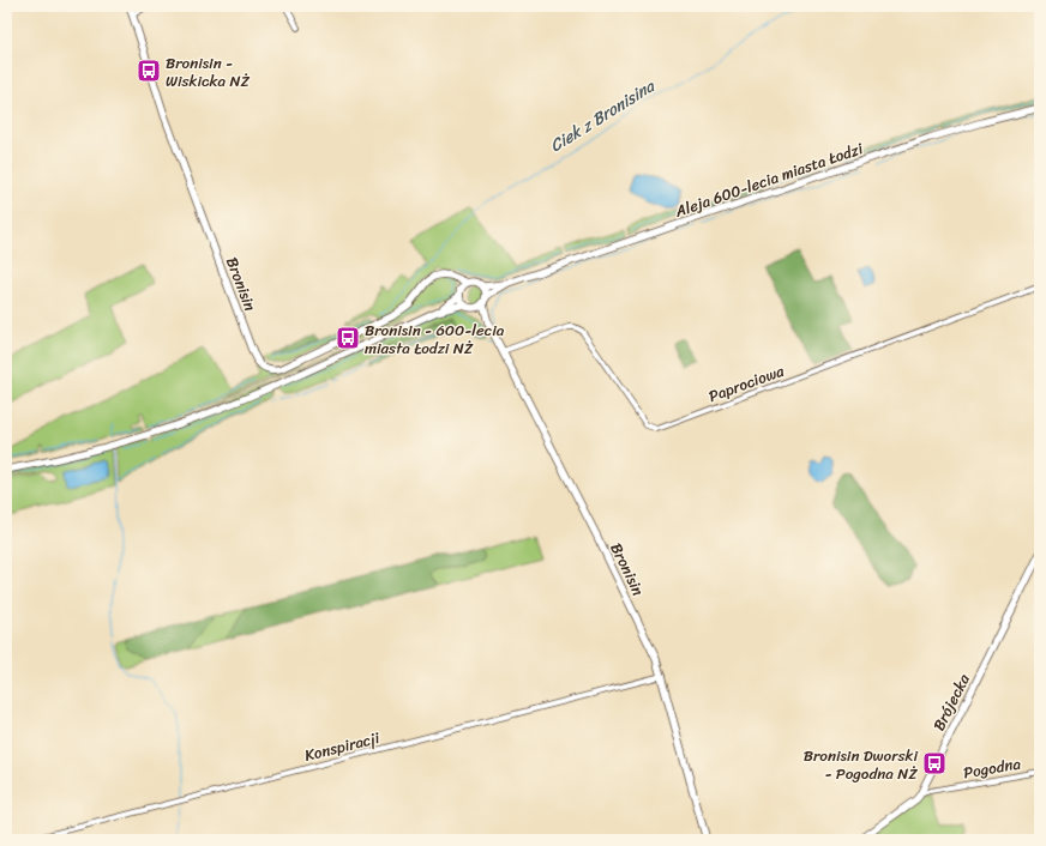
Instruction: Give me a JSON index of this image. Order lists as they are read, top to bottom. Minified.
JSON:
{"streets":{"street":["Aleja 600-lecia miasta Łodzi","Bronisin","Paprociowa","Brójecka","Konspiracji","Pogodna"]},"crossings":[["Aleja 600-lecia miasta Łodzi","Bronisin"],["Bronisin","Paprociowa"],["Bronisin","Konspiracji"],["Brójecka","Pogodna"]],"water":["Ciek z Bronisina"],"places":{"bus stop":["Bronisin - Wiskicka NŻ","Bronisin - 600-lecia miasta Łodzi NŻ","Bronisin Dworski - Pogodna NŻ"]}}
